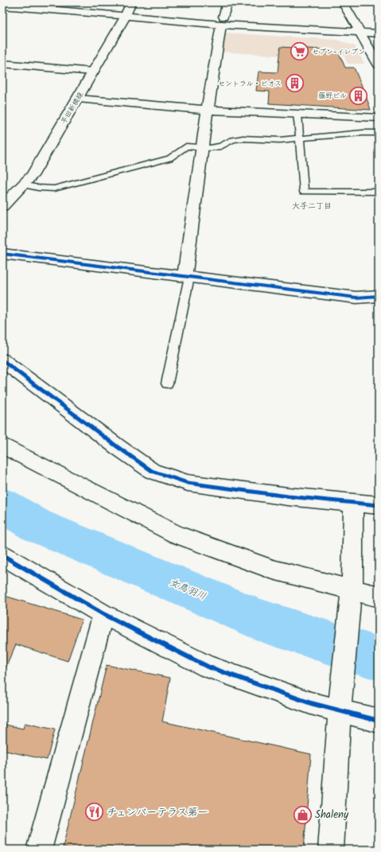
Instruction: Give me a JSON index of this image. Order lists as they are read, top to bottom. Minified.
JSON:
{"streets":{"street":["平田新橋線"]},"districts":["大手二丁目"],"water":["女鳥羽川"],"places":{"supermarket":["セブン-イレブン"],"building":["セントラル・ビオス","藤野ビル"],"restaurant":["チェンバーテラス第一"],"shop":["Shaleny"]}}
